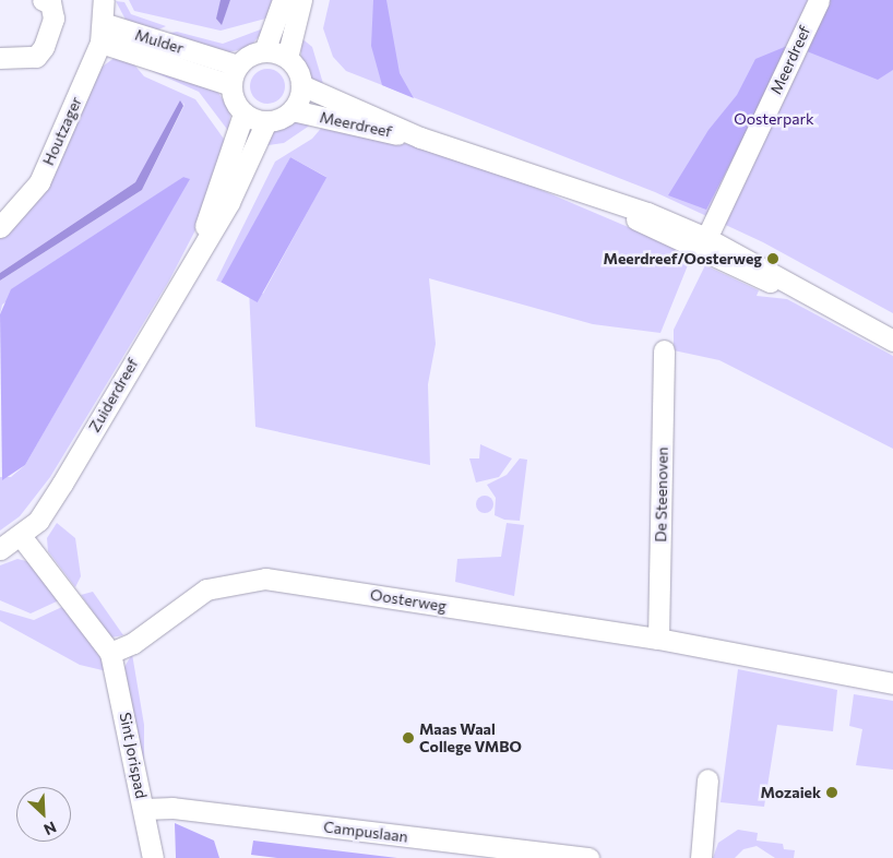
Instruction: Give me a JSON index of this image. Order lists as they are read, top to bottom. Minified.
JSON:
{"streets":{"street":["Mulder","Meerdreef","Houtzager","Zuiderdreef","De Steenoven","Oosterweg","Sint Jorispad","Campuslaan"]},"crossings":[["Mulder","Meerdreef"],["Mulder","Houtzager"],["Mulder","Zuiderdreef"],["Meerdreef","Zuiderdreef"],["De Steenoven","Oosterweg"],["Oosterweg","Sint Jorispad"],["Sint Jorispad","Campuslaan"]],"parks":["Oosterpark"],"places":["Meerdreef/Oosterweg","Maas Waal College VMBO","Mozaiek"],"north":"bottom right"}
